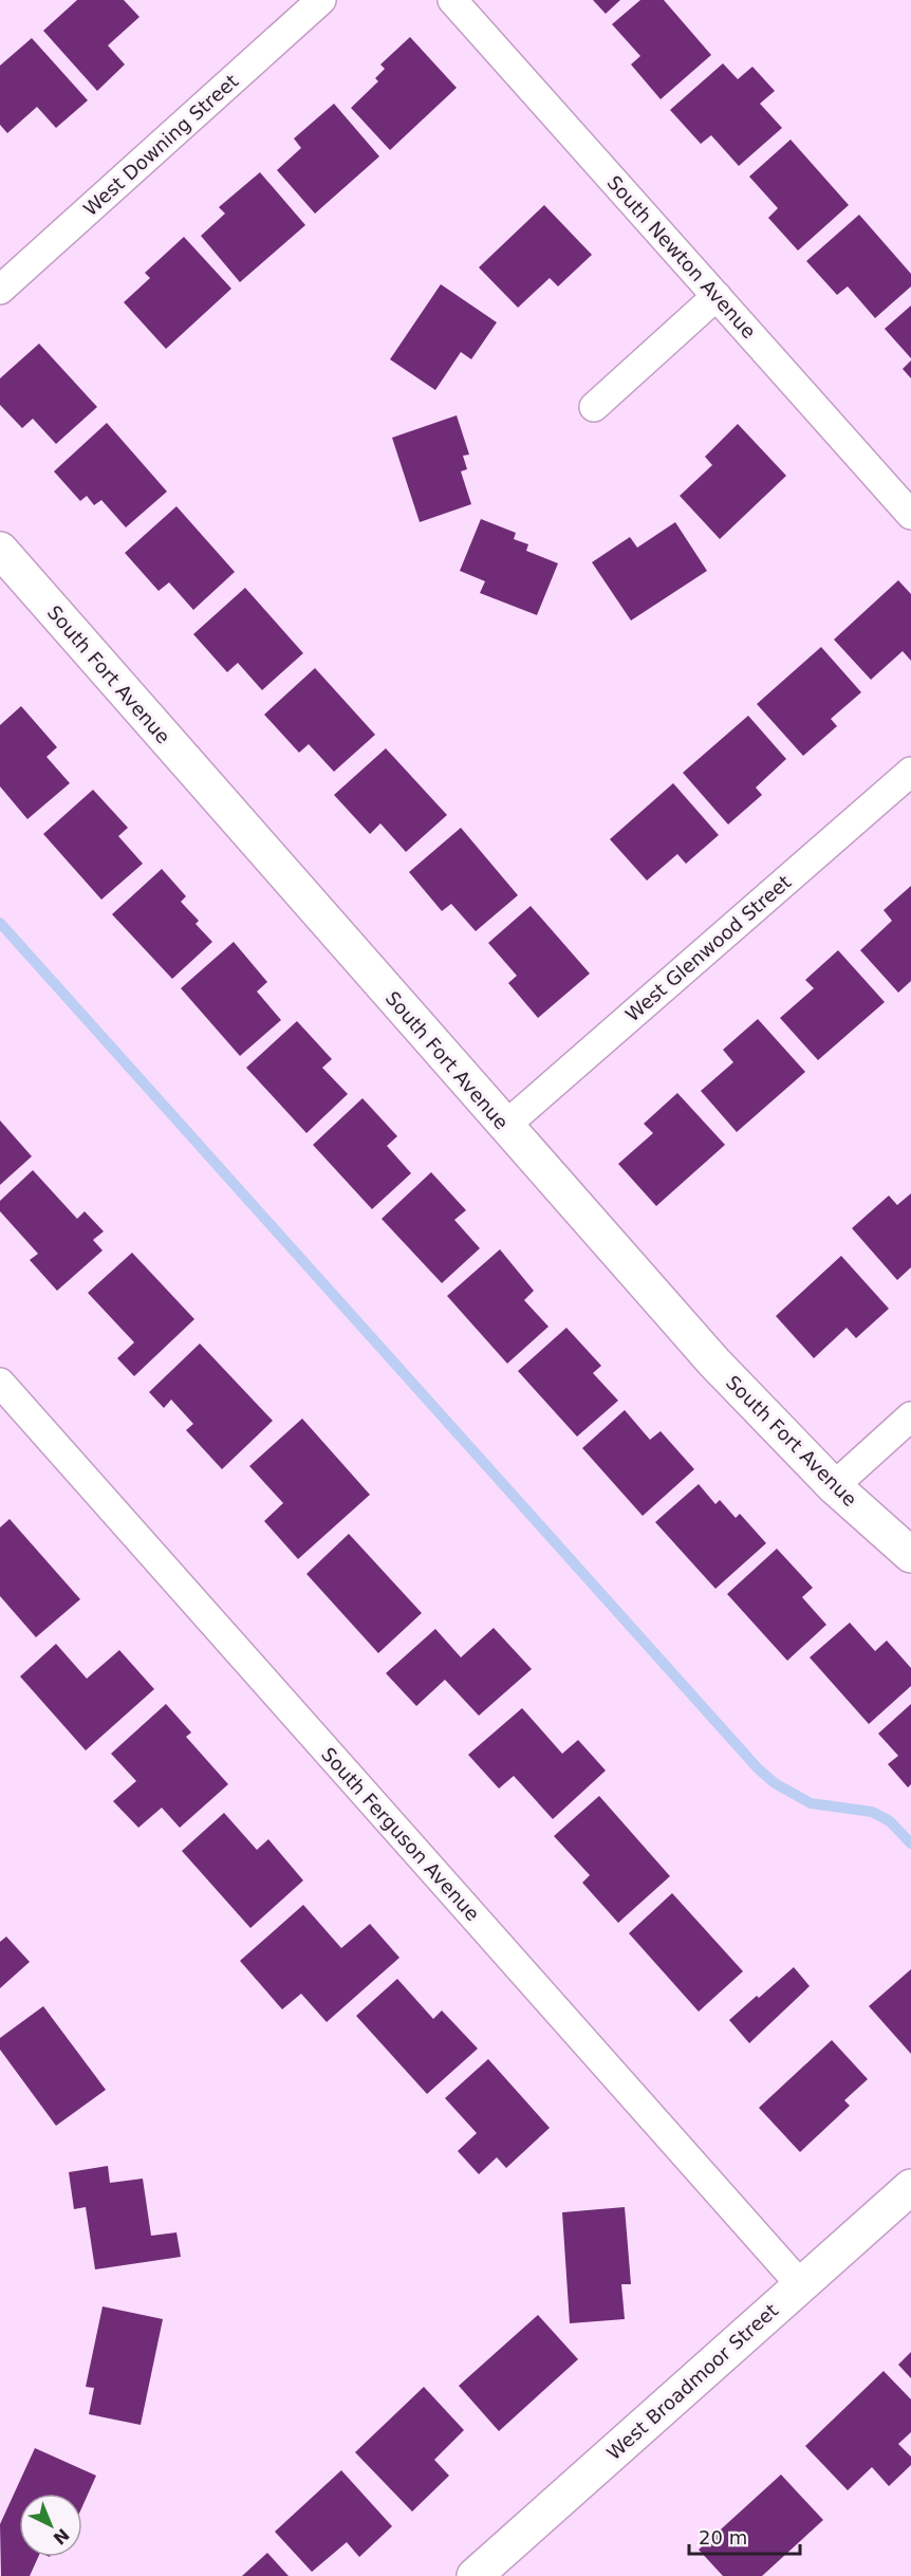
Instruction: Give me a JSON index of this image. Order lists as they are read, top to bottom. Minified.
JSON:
{"streets":{"street":["West Downing Street","South Newton Avenue","South Fort Avenue","West Glenwood Street","South Ferguson Avenue","West Broadmoor Street"]},"crossings":[["South Fort Avenue","West Glenwood Street"],["South Ferguson Avenue","West Broadmoor Street"]],"scale_bar":"20 m","north":"bottom right"}
